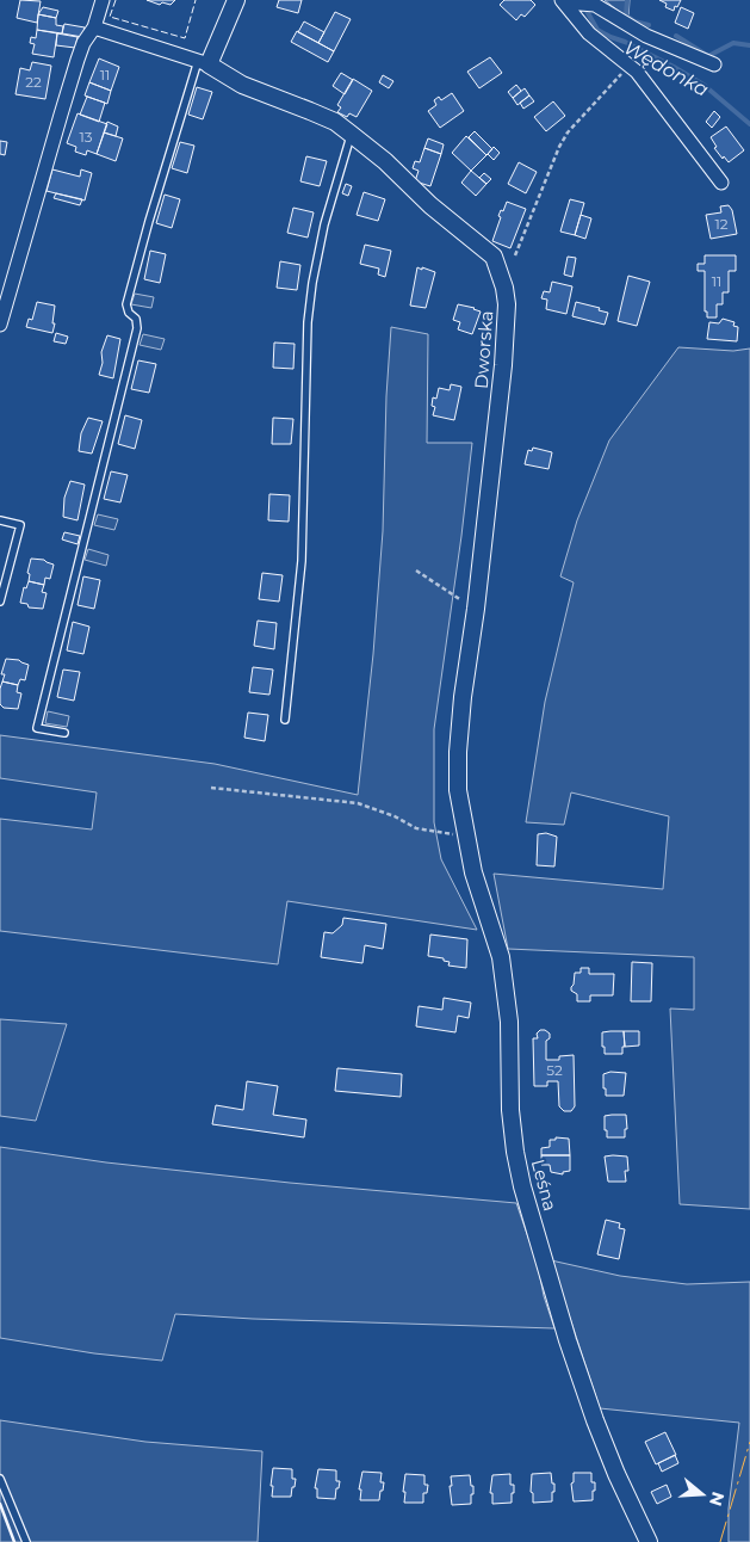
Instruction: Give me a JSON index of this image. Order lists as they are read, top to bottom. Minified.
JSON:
{"streets":{"street":["Dworska","Leśna"]},"crossings":[["Dworska","Leśna"]],"water":["Wędonka"],"house_numbers":["11","22","13","12","11","52"],"north":"right"}
